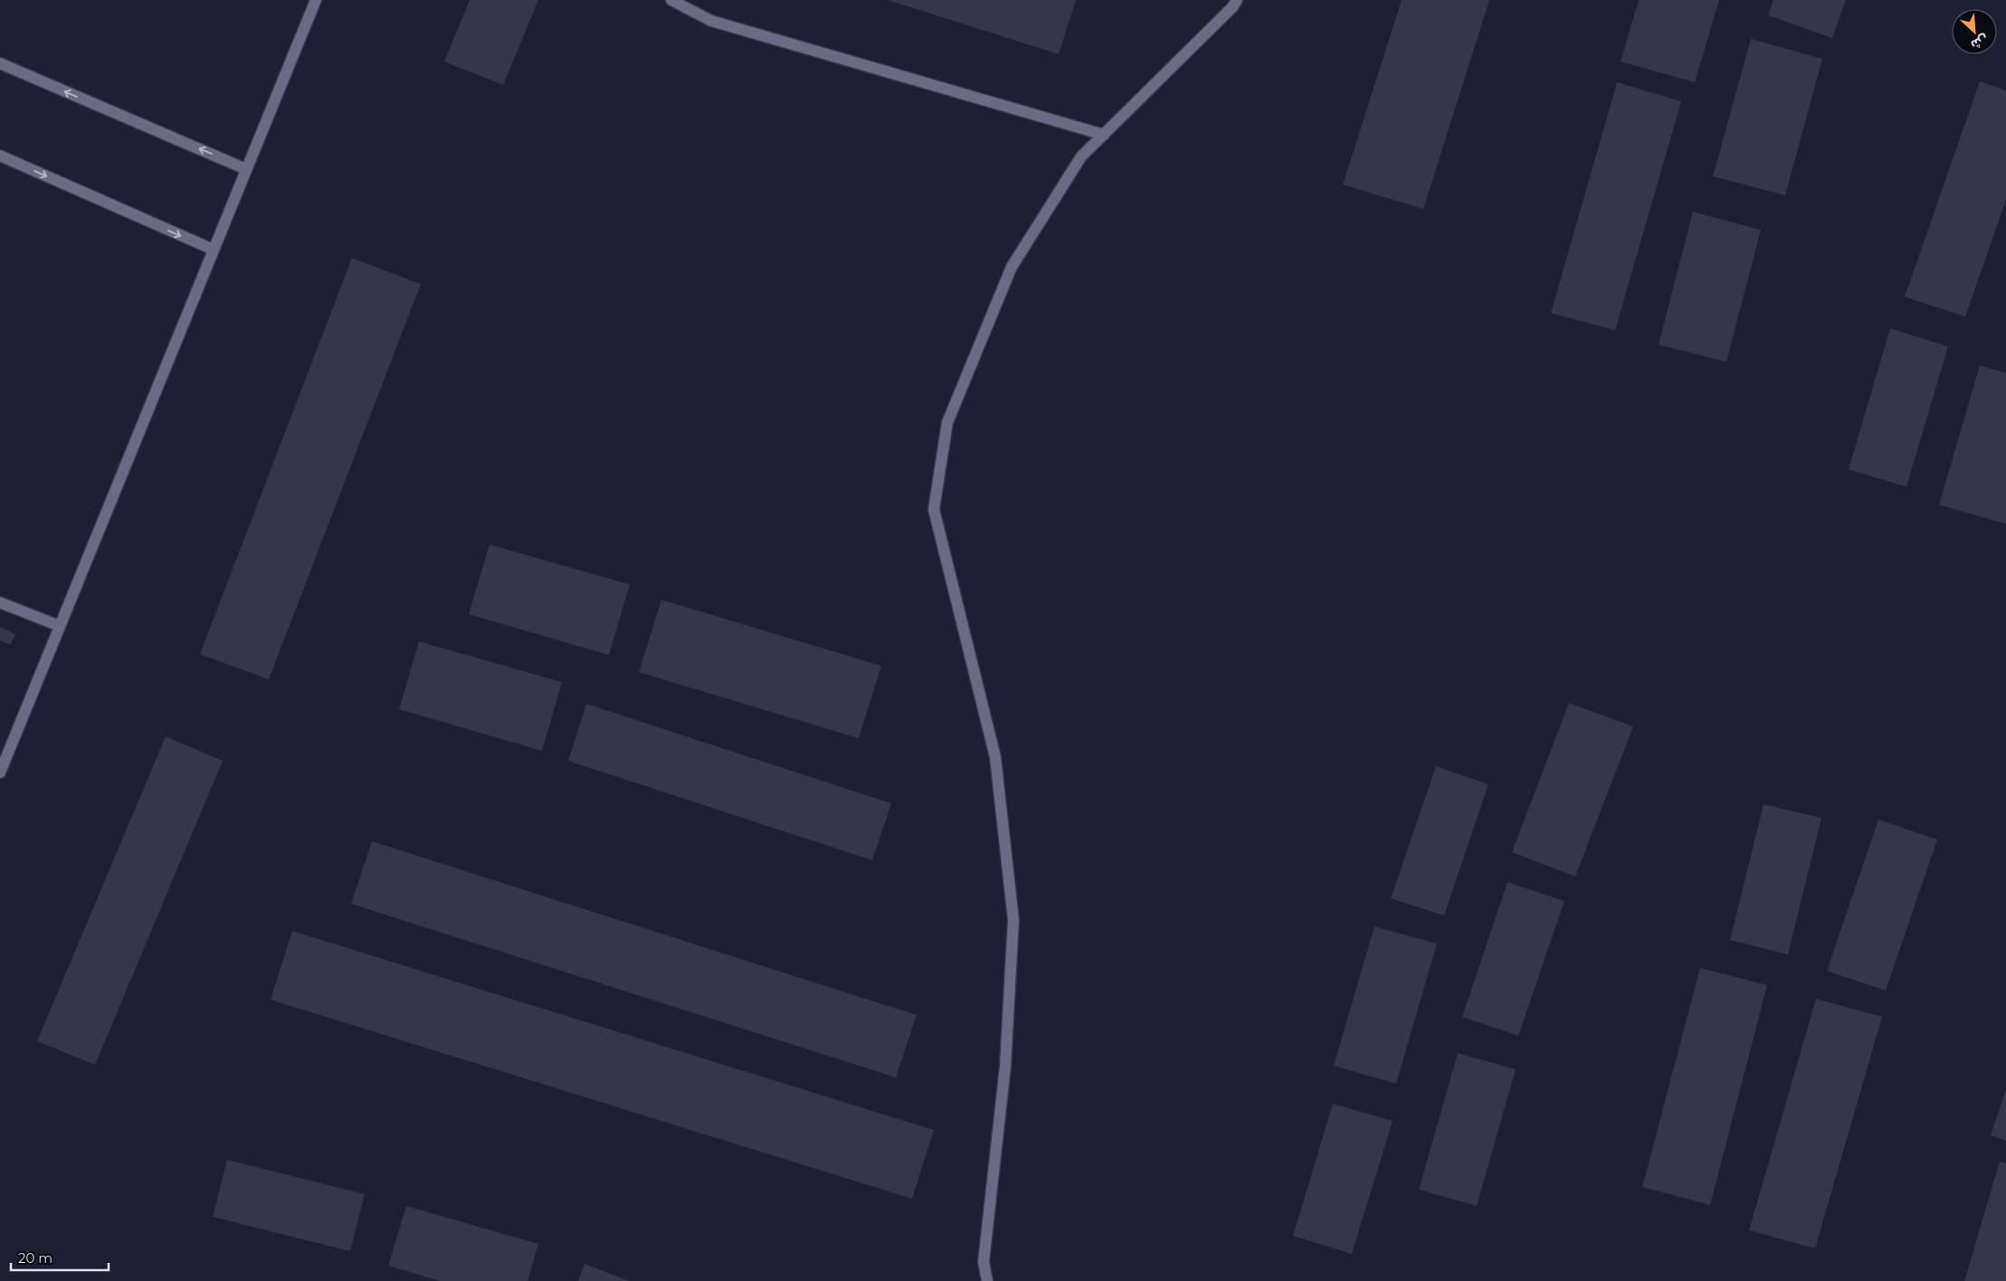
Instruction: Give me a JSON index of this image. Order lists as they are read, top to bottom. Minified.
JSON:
{"scale_bar":"20 m","north":"bottom right"}
